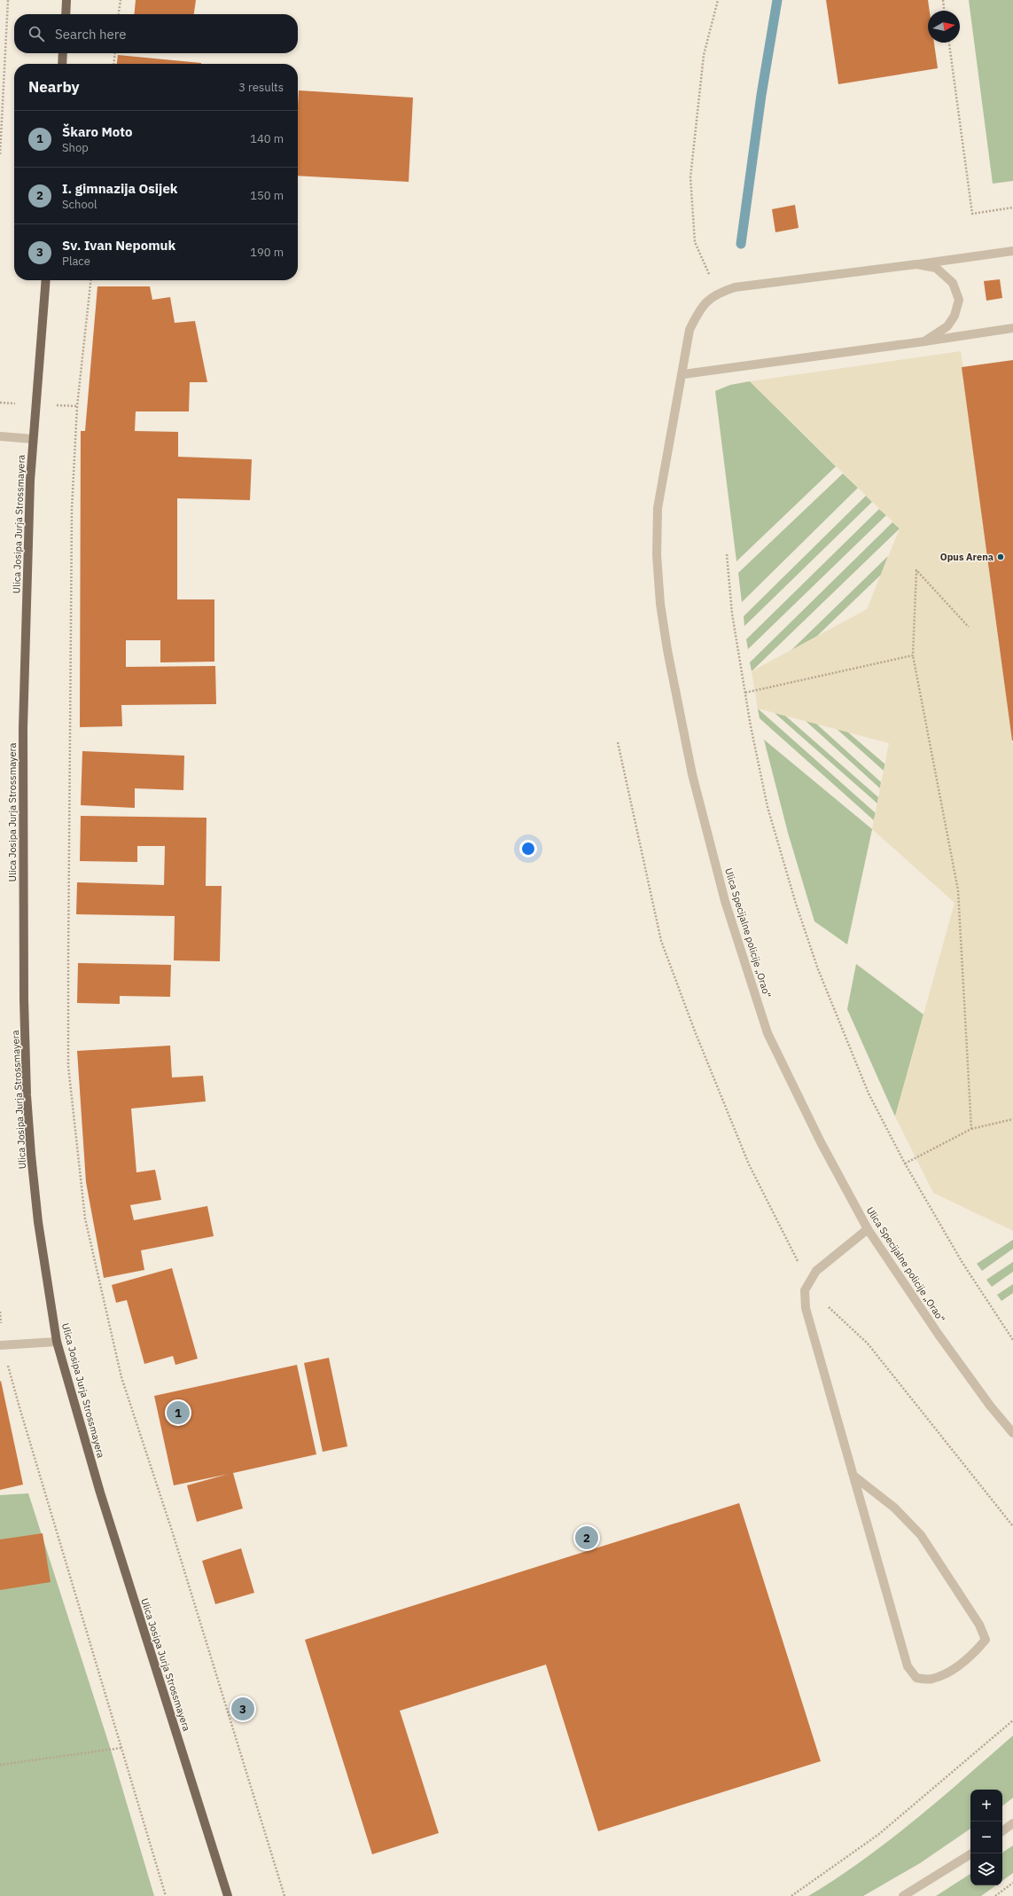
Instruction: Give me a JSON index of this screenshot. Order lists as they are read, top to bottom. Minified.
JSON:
{"streets":{"main road":["Ulica Josipa Jurja Strossmayera"],"street":["Ulica Specijalne policije „Orao“"]},"places":["Opus Arena"],"north":"right","page":{"search":"Search here","heading":["Nearby","3 results"],"list":[{"mark":"1","name":"Škaro Moto","note":"Shop","value":"140 m"},{"mark":"2","name":"I. gimnazija Osijek","note":"School","value":"150 m"},{"mark":"3","name":"Sv. Ivan Nepomuk","note":"Place","value":"190 m"}],"pins":["1","2","3"],"map_buttons":["+","−"]}}
